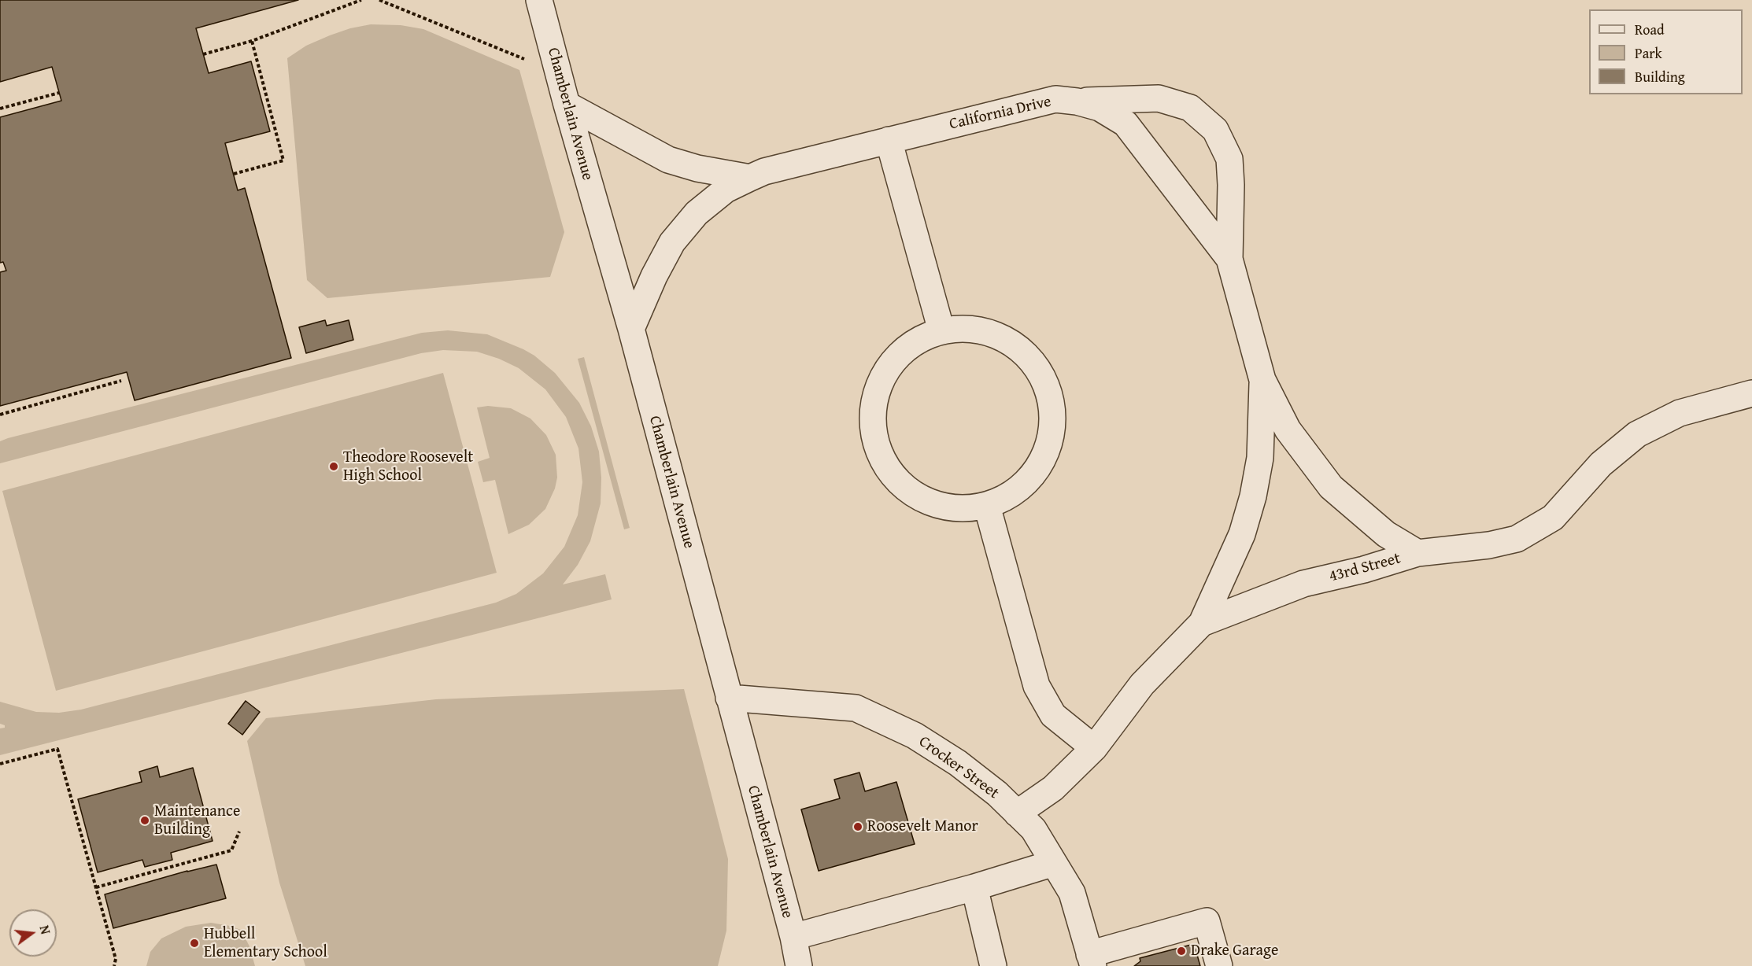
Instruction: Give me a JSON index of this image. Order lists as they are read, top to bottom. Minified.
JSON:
{"streets":{"street":["California Drive","Chamberlain Avenue","43rd Street","Crocker Street"]},"crossings":[["California Drive","Chamberlain Avenue"],["California Drive","43rd Street"],["Chamberlain Avenue","Crocker Street"],["43rd Street","Crocker Street"]],"places":["Theodore Roosevelt High School","Maintenance Building","Roosevelt Manor","Hubbell Elementary School","Drake Garage"],"legend":["Road","Park","Building"],"north":"right"}
